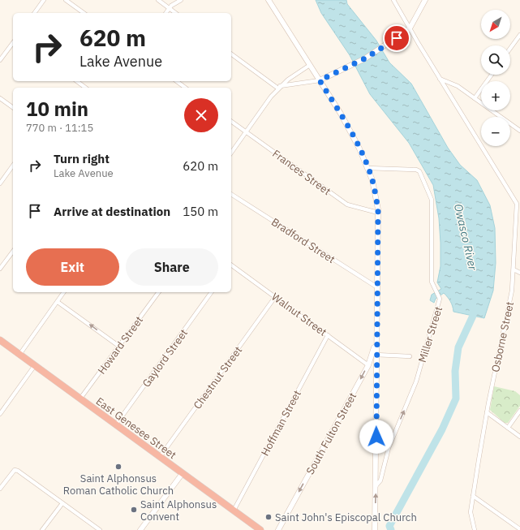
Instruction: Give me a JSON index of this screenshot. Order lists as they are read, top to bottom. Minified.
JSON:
{"streets":{"highway":["East Genesee Street"],"main road":["South Fulton Street"],"street":["Frances Street","Bradford Street","Walnut Street","Miller Street","Osborne Street","Howard Street","Gaylord Street","Chestnut Street","Hoffman Street"]},"crossings":[["Walnut Street","Chestnut Street"],["Walnut Street","Hoffman Street"],["Walnut Street","South Fulton Street"],["Howard Street","East Genesee Street"],["Gaylord Street","East Genesee Street"],["Chestnut Street","East Genesee Street"],["Hoffman Street","East Genesee Street"]],"one_way":["Miller Street","South Fulton Street"],"water":["Owasco River"],"places":["Saint Alphonsus Roman Catholic Church","Saint Alphonsus Convent","Saint John's Episcopal Church"],"north":"bottom left","page":{"map_buttons":["+","−"],"turn":["620 m","Lake Avenue"],"heading":["10 min","770 m · 11:15"],"list":[{"name":"Turn right","note":"Lake Avenue","value":"620 m"},{"name":"Arrive at destination","value":"150 m"}],"buttons":["Exit","Share"]}}
